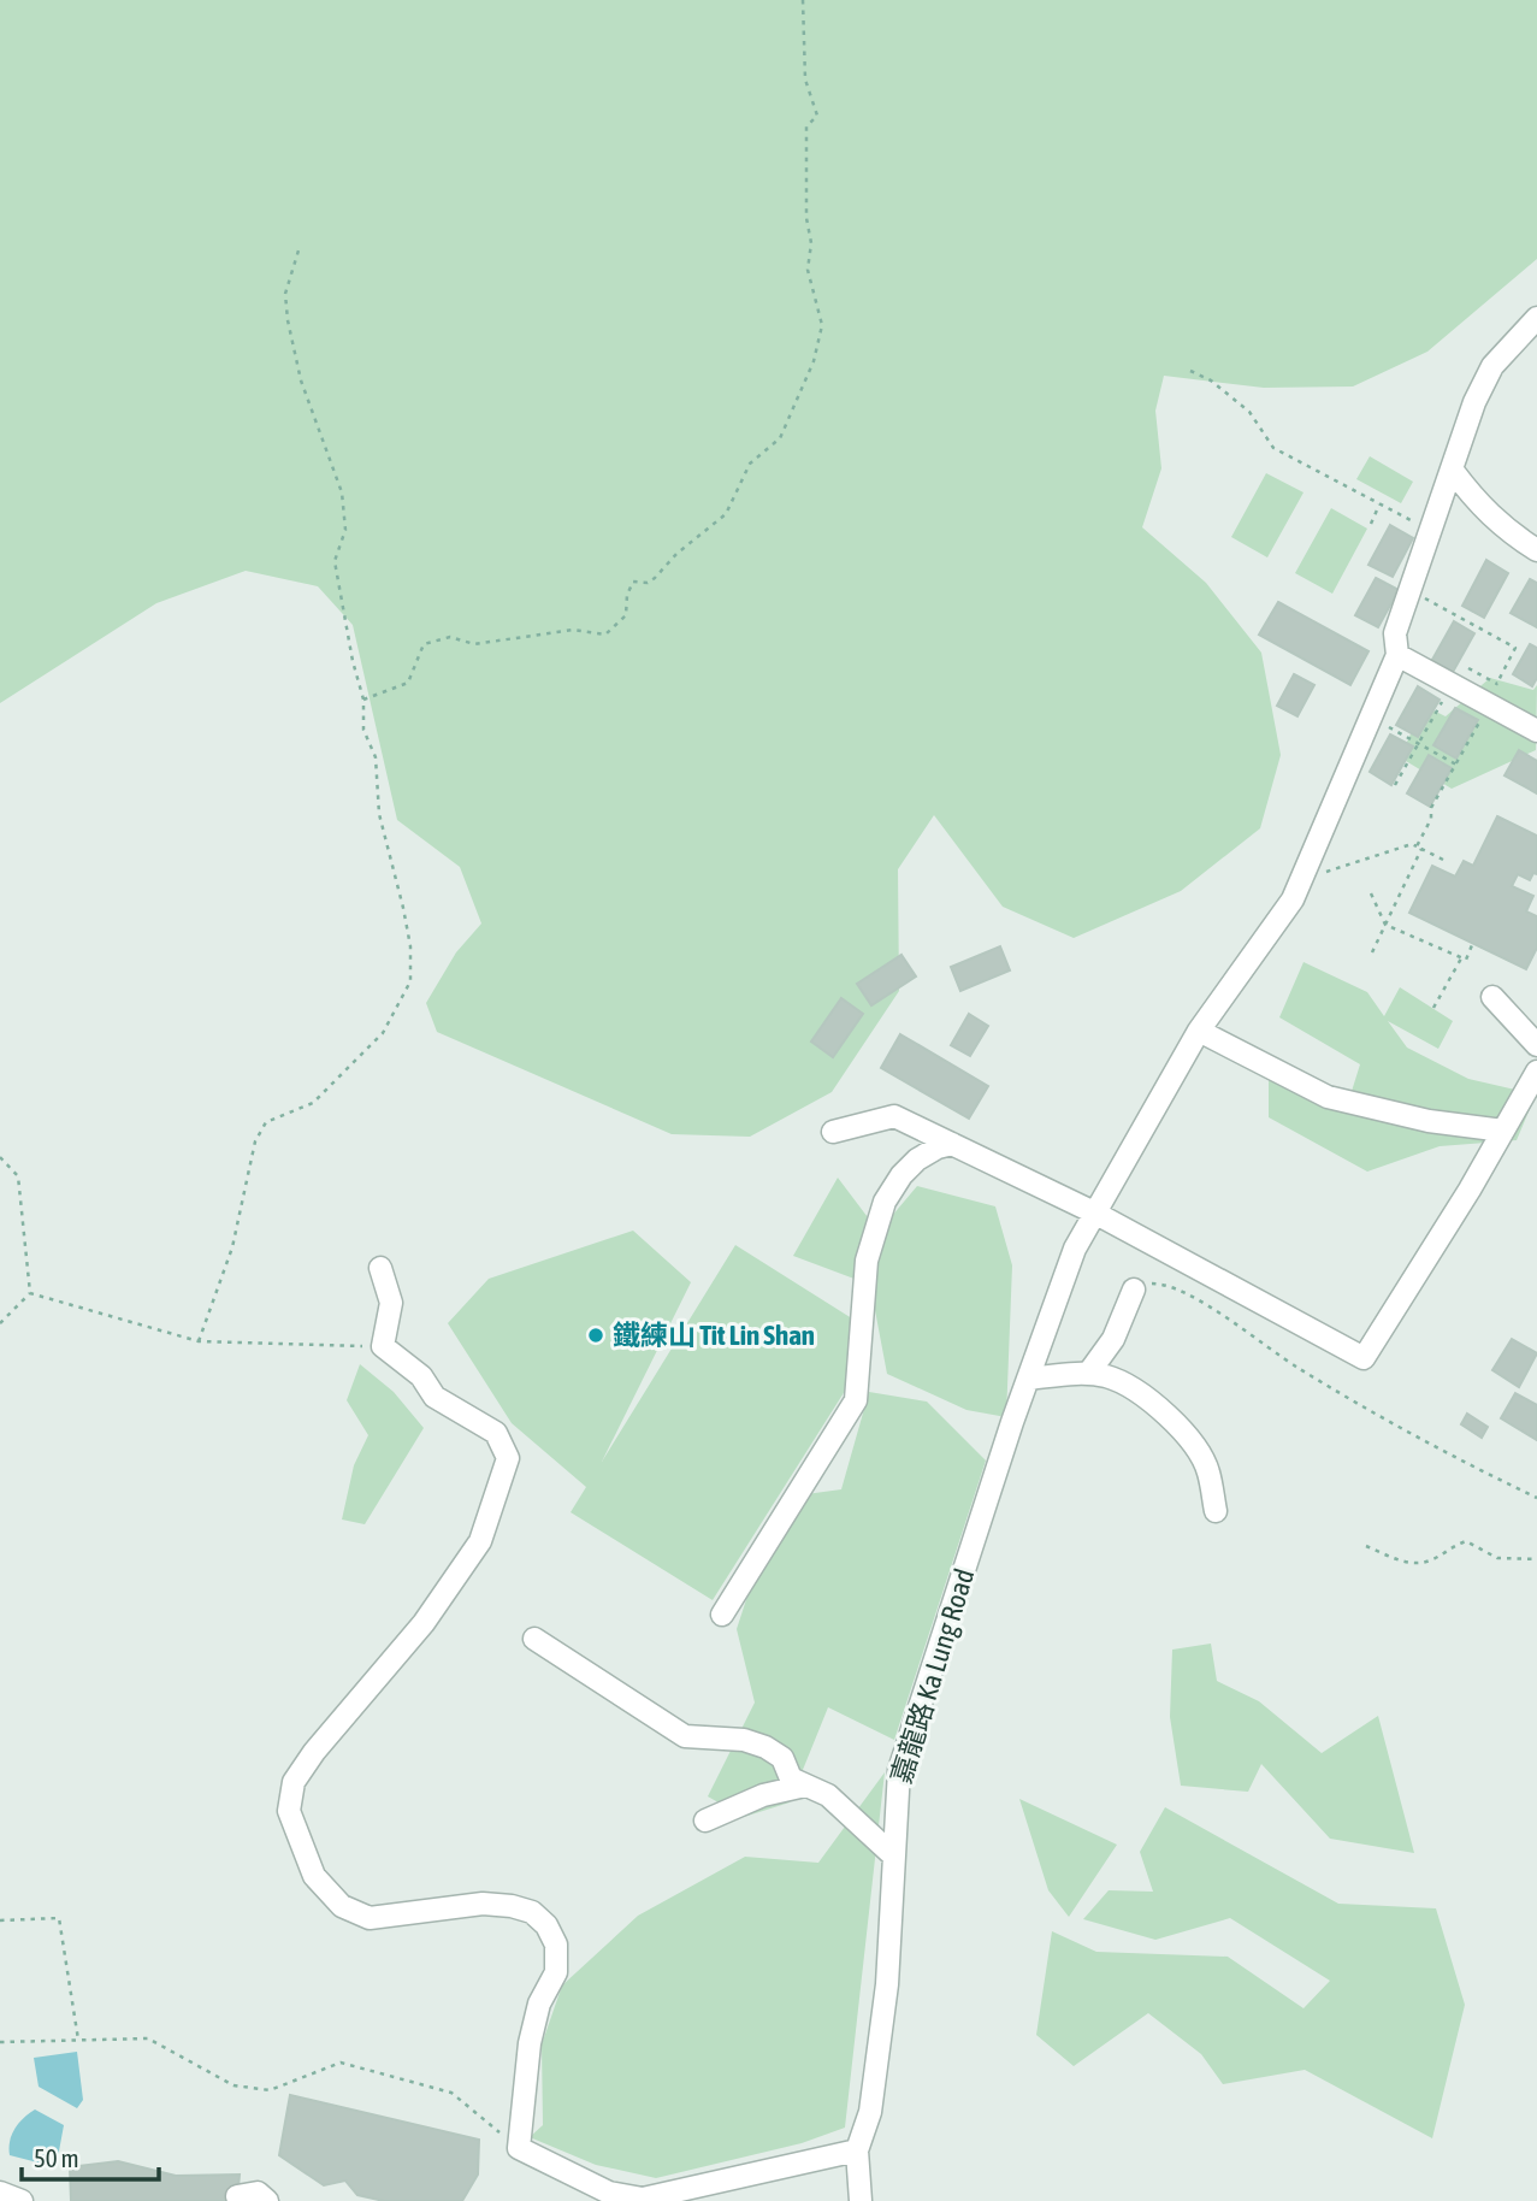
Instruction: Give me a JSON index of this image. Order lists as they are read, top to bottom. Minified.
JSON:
{"streets":{"street":["嘉龍路 Ka Lung Road"]},"places":["鐵練山 Tit Lin Shan"],"scale_bar":"50 m"}
